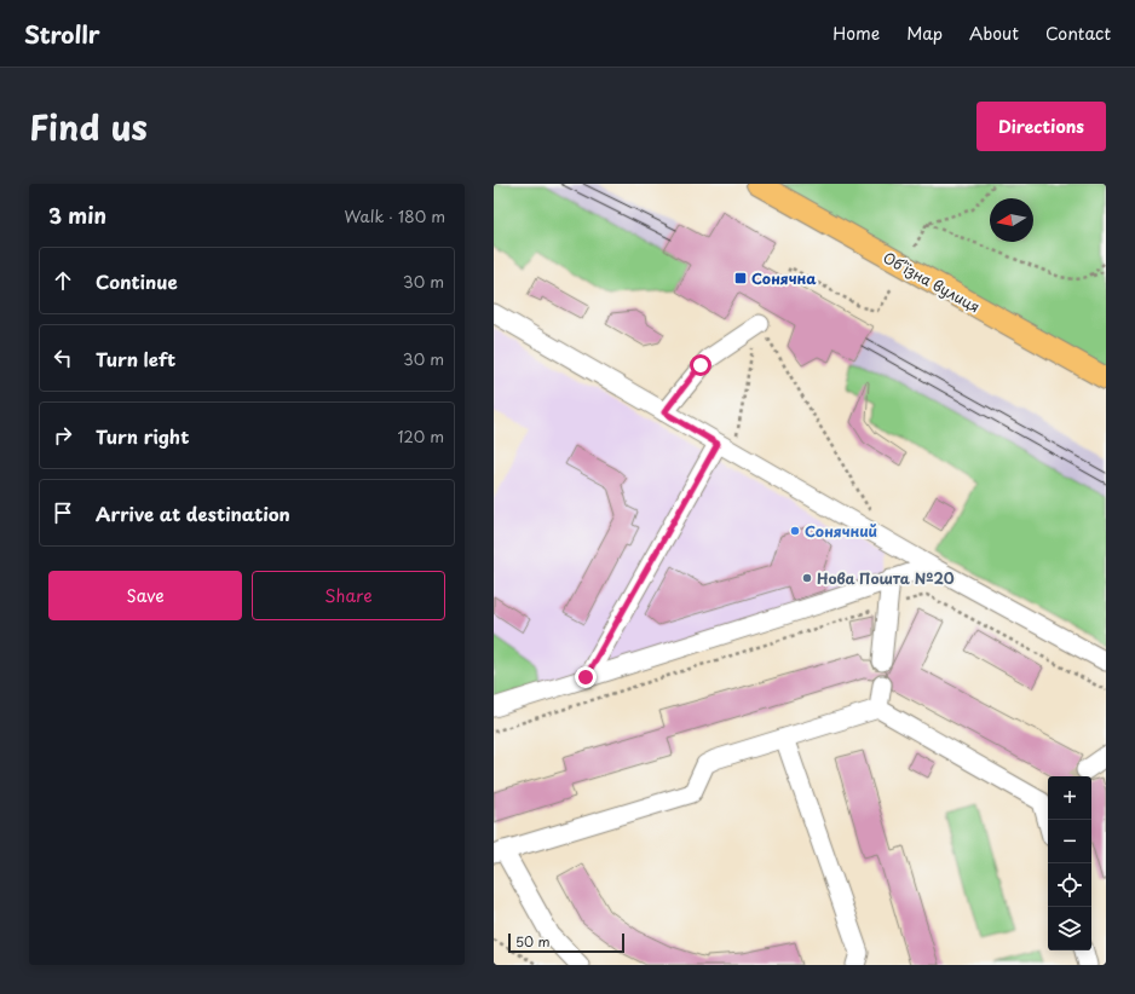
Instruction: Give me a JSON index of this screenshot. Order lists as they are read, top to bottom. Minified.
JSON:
{"streets":{"main road":["Обʼїзна вулиця"]},"places":{"transit":["Сонячна"],"other":["Сонячний","Нова Пошта №20"]},"scale_bar":"50 m","north":"left","page":{"header":"Strollr","nav":["Home","Map","About","Contact"],"title":"Find us","buttons":["Directions",["Save","Share"]],"heading":["3 min","Walk · 180 m"],"list":[["Continue","30 m"],["Turn left","30 m"],["Turn right","120 m"],"Arrive at destination"],"map_buttons":["+","−"],"scale":"50 m"}}
